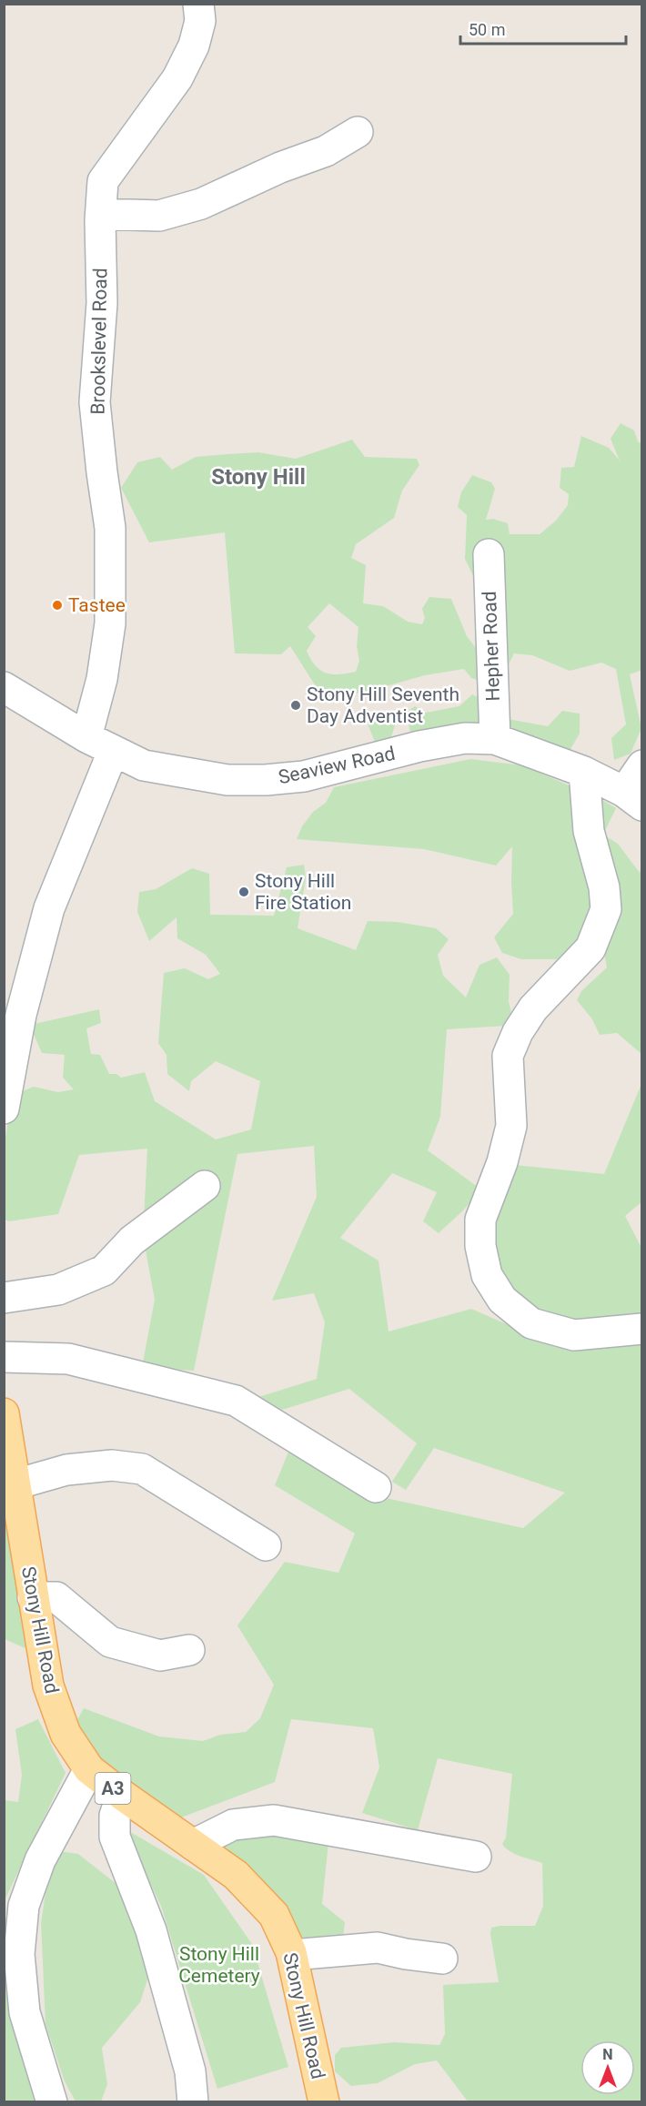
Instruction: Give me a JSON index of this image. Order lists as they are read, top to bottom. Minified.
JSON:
{"streets":{"main road":["Stony Hill Road","A3"],"street":["Brookslevel Road","Hepher Road","Seaview Road"]},"crossings":[["Brookslevel Road","Seaview Road"],["Hepher Road","Seaview Road"]],"districts":["Stony Hill"],"parks":["Stony Hill Cemetery"],"places":["Tastee","Stony Hill Seventh Day Adventist","Stony Hill Fire Station"],"scale_bar":"50 m","north":"top"}
